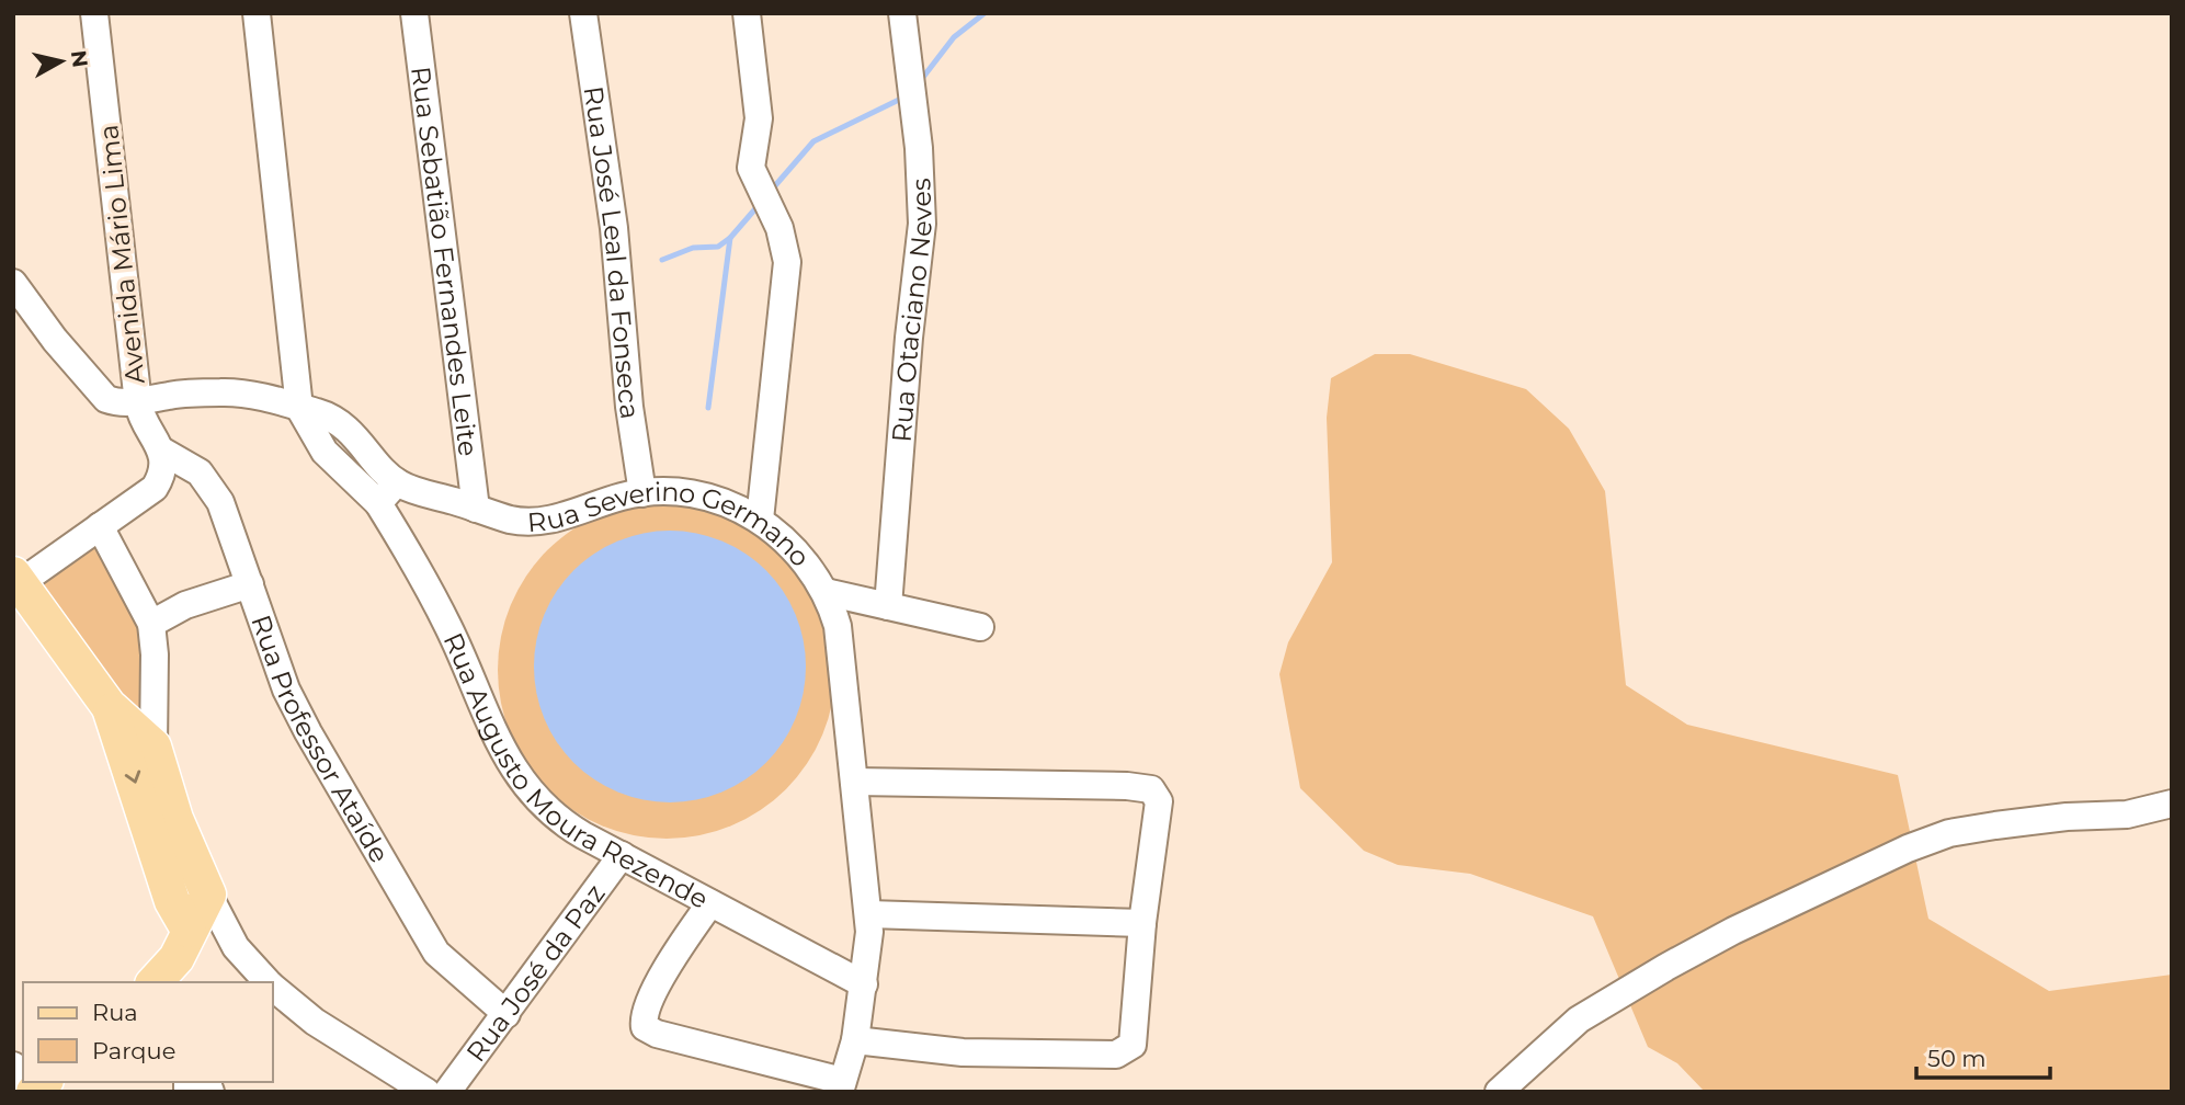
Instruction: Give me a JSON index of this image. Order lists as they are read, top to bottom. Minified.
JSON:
{"streets":{"street":["Rua José Leal da Fonseca","Avenida Mário Lima","Rua Sebatião Fernandes Leite","Rua Otaciano Neves","Rua Severino Germano","Rua Professor Ataíde","Rua Augusto Moura Rezende","Rua José da Paz"]},"crossings":[["Rua José Leal da Fonseca","Rua Severino Germano"],["Avenida Mário Lima","Rua Professor Ataíde"],["Rua Sebatião Fernandes Leite","Rua Severino Germano"],["Rua Severino Germano","Rua Augusto Moura Rezende"],["Rua Professor Ataíde","Rua José da Paz"],["Rua Augusto Moura Rezende","Rua José da Paz"]],"legend":["Rua","Parque"],"scale_bar":"50 m","north":"right"}
